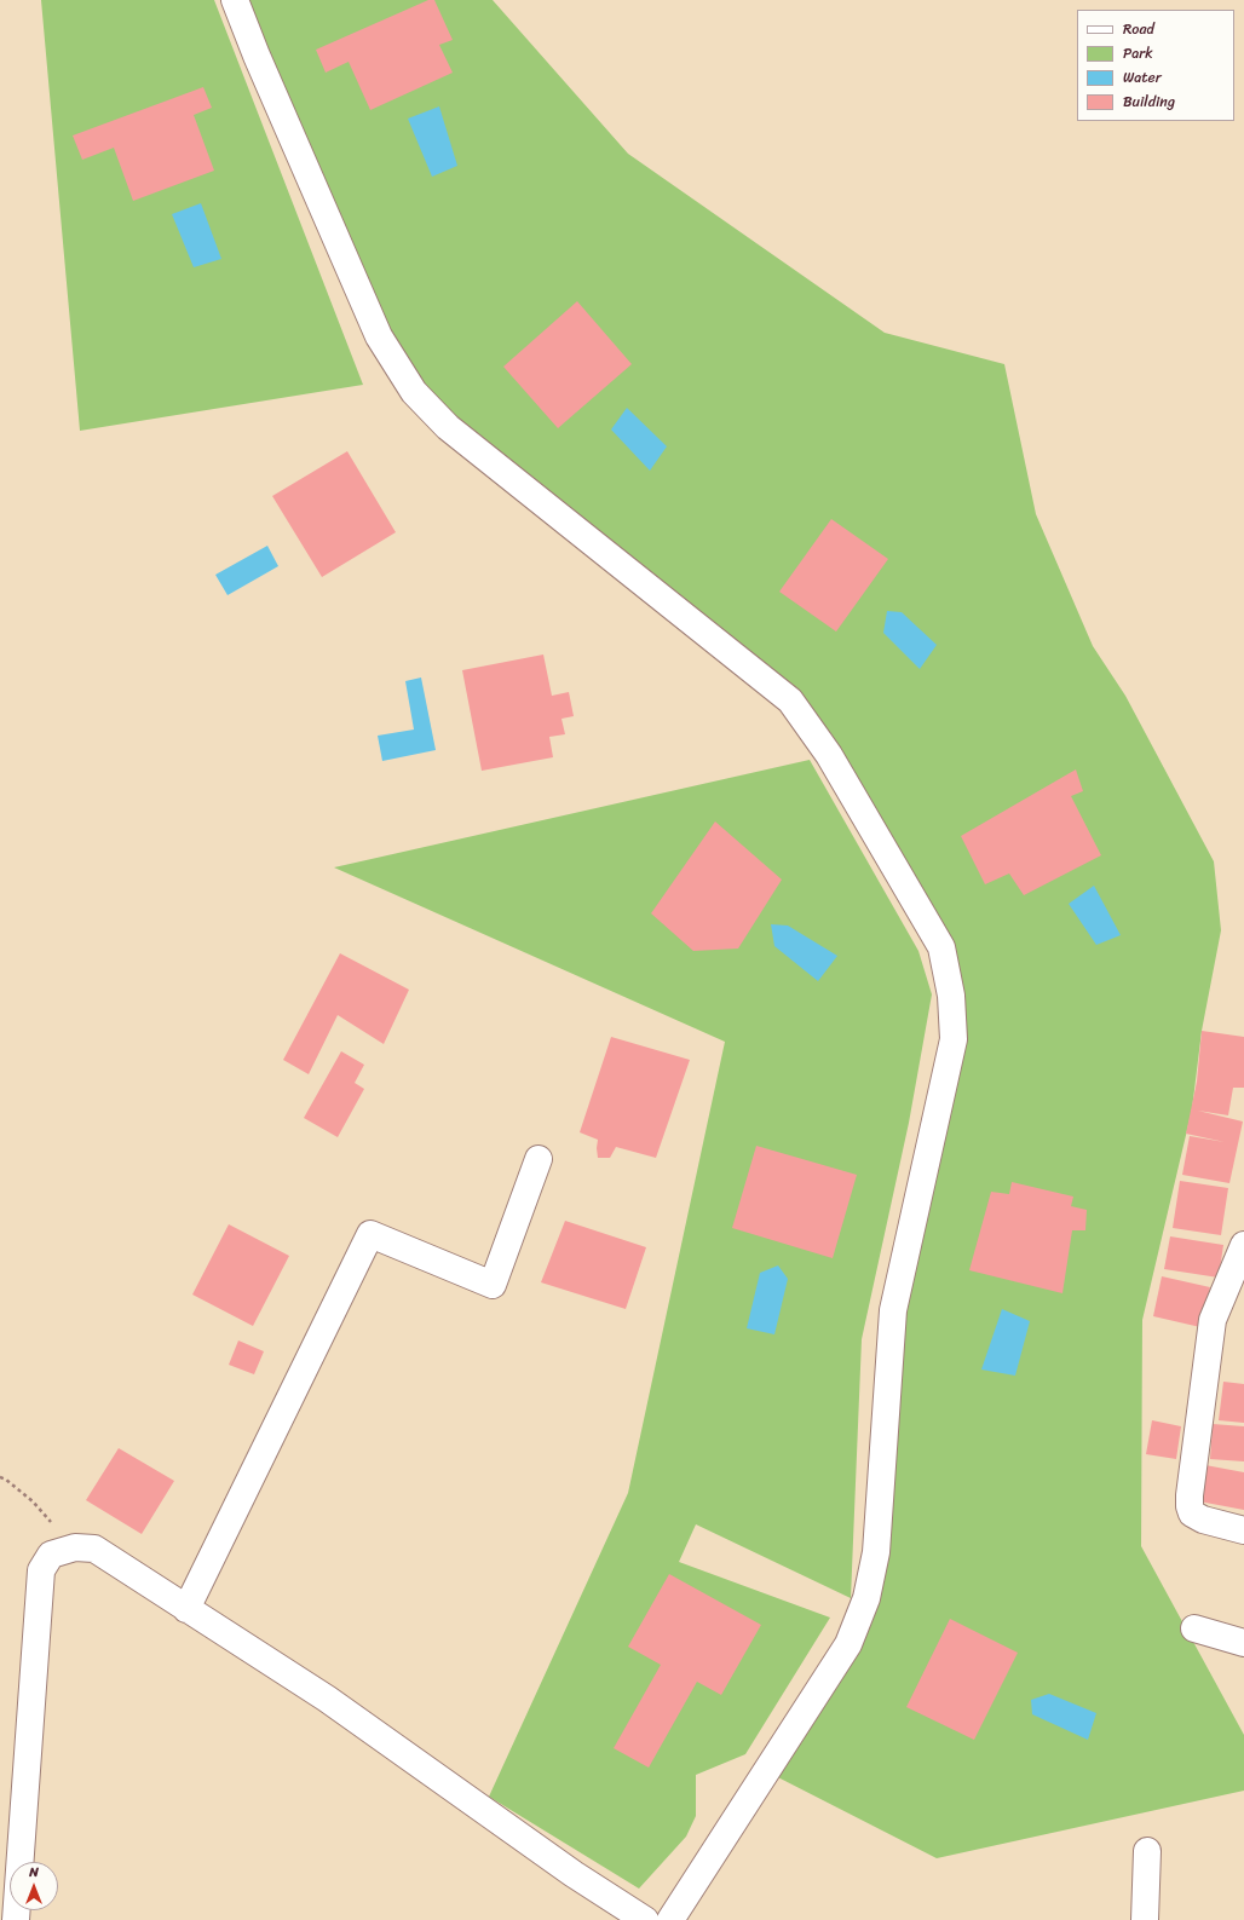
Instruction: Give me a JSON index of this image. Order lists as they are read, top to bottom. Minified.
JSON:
{"legend":["Road","Park","Water","Building"],"north":"top"}
